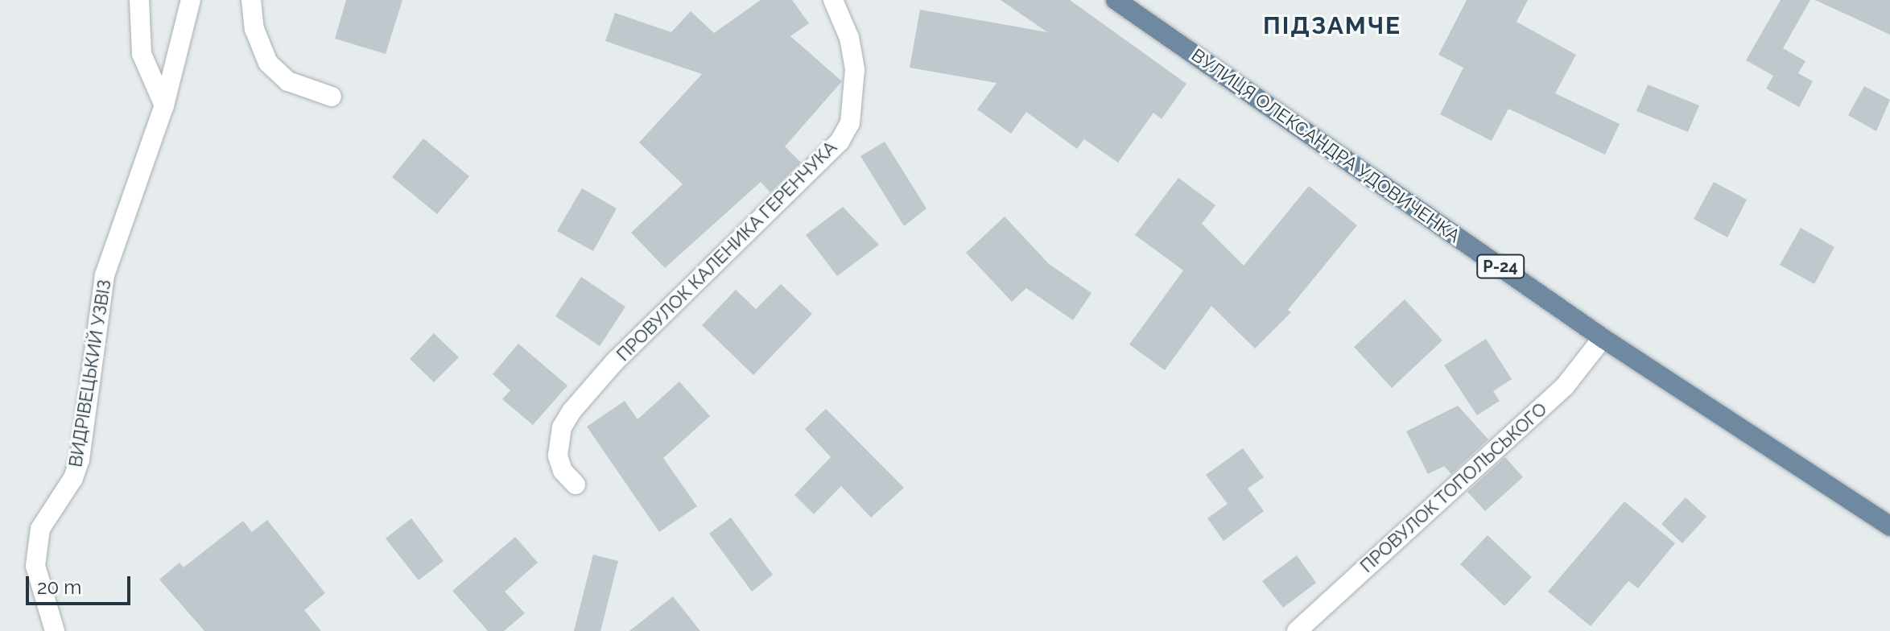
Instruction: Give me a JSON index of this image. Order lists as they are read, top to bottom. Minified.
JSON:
{"streets":{"main road":["ВУЛИЦЯ ОЛЕКСАНДРА УДОВИЧЕНКА","Р-24"],"street":["ПРОВУЛОК КАЛЕНИКА ГЕРЕНЧУКА","ВИДРІВЕЦЬКИЙ УЗВІЗ","ПРОВУЛОК ТОПОЛЬСЬКОГО"]},"crossings":[["ВУЛИЦЯ ОЛЕКСАНДРА УДОВИЧЕНКА","ПРОВУЛОК ТОПОЛЬСЬКОГО"]],"districts":["ПІДЗАМЧЕ"],"scale_bar":"20 m"}
